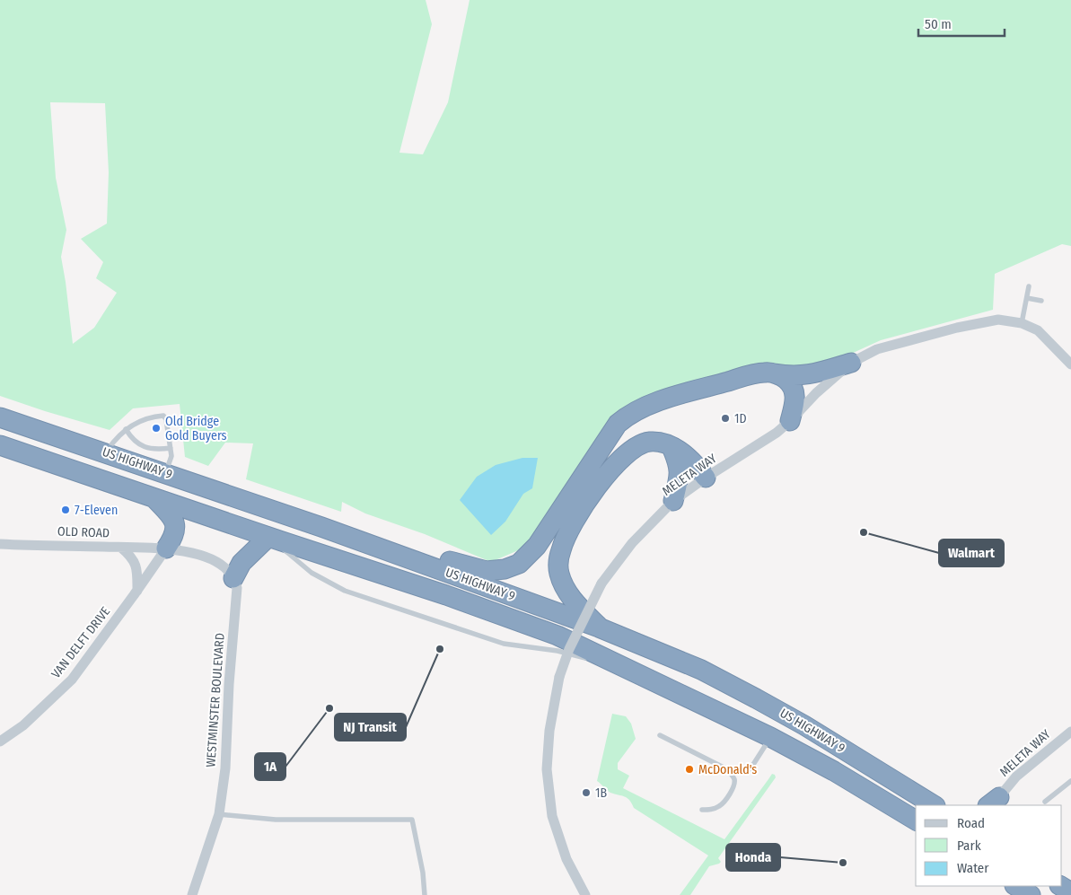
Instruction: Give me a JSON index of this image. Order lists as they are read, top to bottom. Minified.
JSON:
{"streets":{"highway":["US HIGHWAY 9"],"street":["MELETA WAY","OLD ROAD","VAN DELFT DRIVE","WESTMINSTER BOULEVARD"]},"crossings":[["OLD ROAD","VAN DELFT DRIVE"]],"places":["1D","Old Bridge Gold Buyers","7-Eleven","Walmart","NJ Transit","1A","McDonald's","1B","Honda"],"legend":["Road","Park","Water"],"scale_bar":"50 m"}
